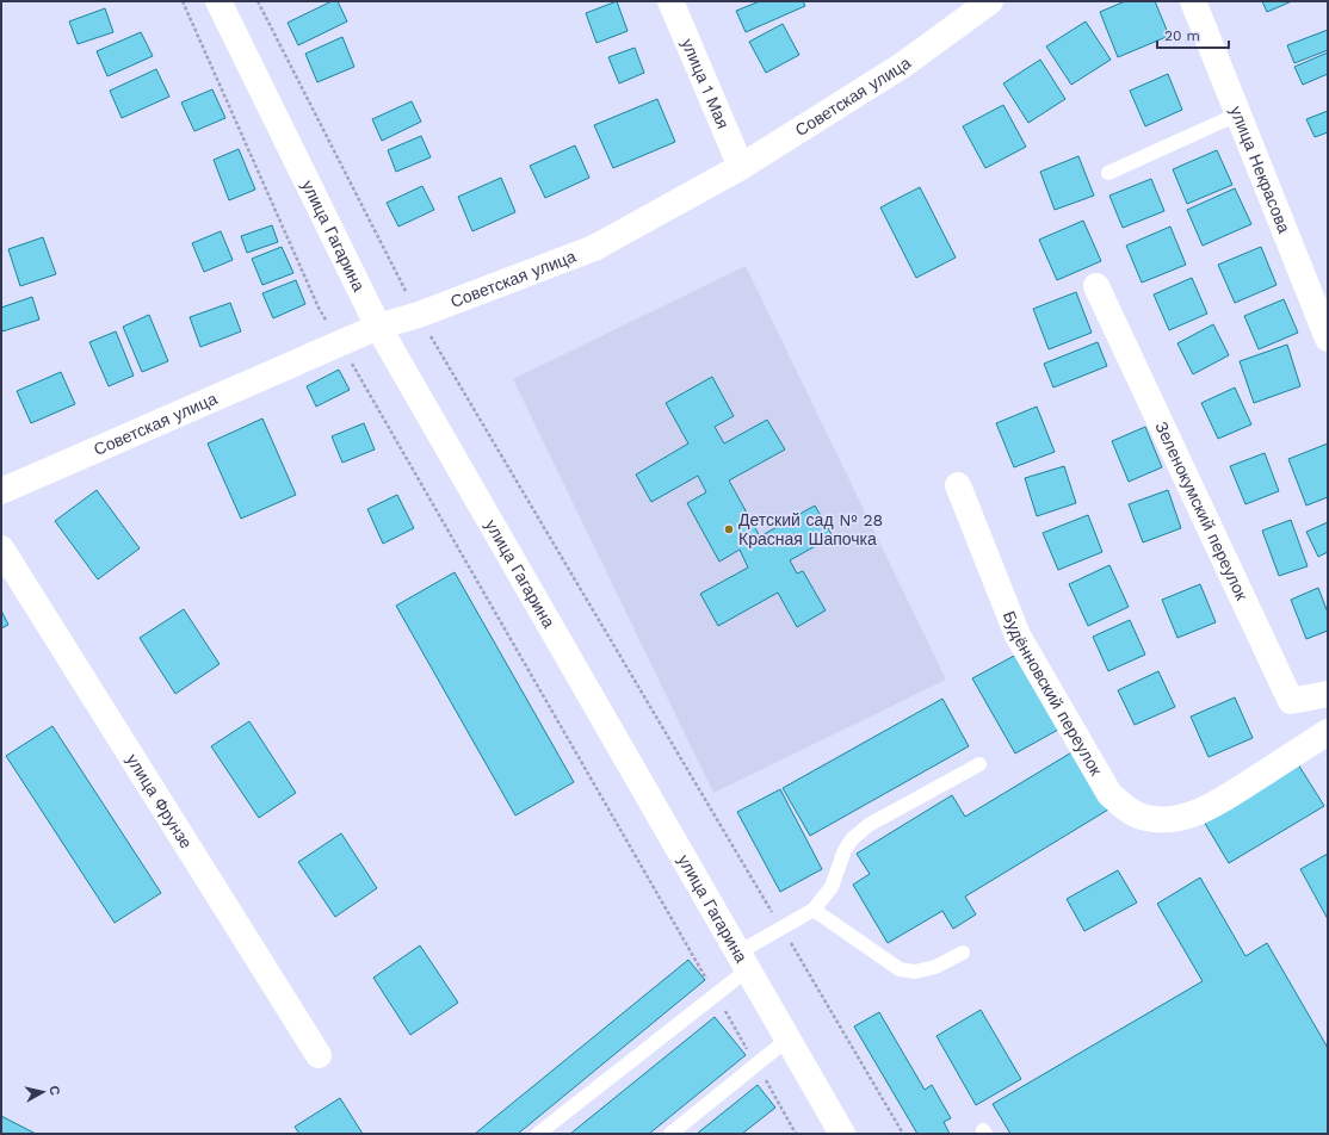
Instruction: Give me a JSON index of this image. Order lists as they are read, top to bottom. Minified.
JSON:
{"streets":{"street":["улица 1 Мая","Советская улица","улица Некрасова","улица Гагарина","Зеленокумский переулок","Будённовский переулок","улица Фрунзе"]},"crossings":[["улица 1 Мая","Советская улица"],["Советская улица","улица Гагарина"]],"places":["Детский сад № 28 Красная Шапочка"],"scale_bar":"20 m","north":"right"}
